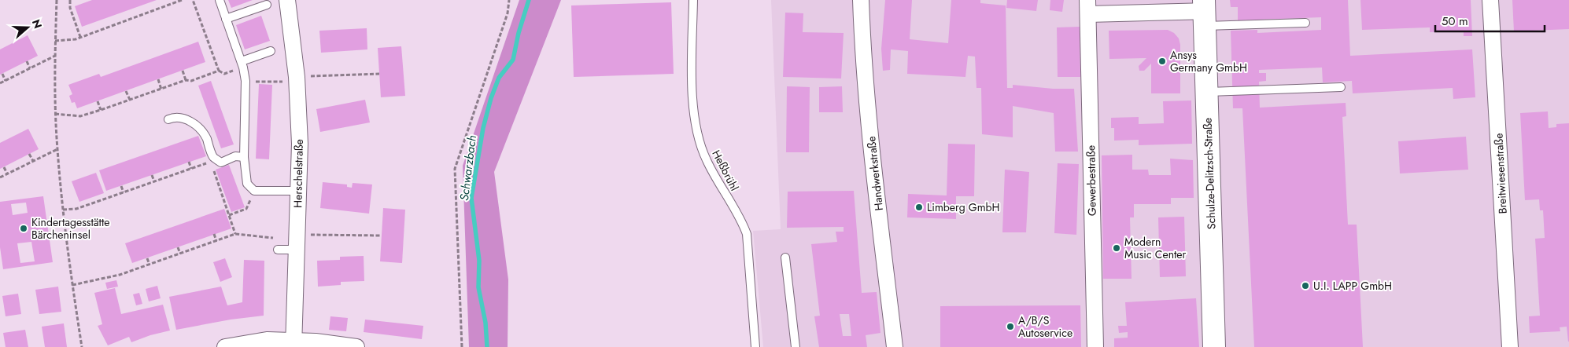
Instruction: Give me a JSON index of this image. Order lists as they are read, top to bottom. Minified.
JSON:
{"streets":{"street":["Herschelstraße","Handwerkstraße","Schulze-Delitzsch-Straße","Breitwiesenstraße","Gewerbestraße"],"lane":["Heßbrühl"]},"crossings":[["Schulze-Delitzsch-Straße","Gewerbestraße"]],"water":["Schwarzbach"],"places":["Ansys Germany GmbH","Limberg GmbH","Kindertagesstätte Bärcheninsel","Modern Music Center","U.I. LAPP GmbH","A/B/S Autoservice"],"scale_bar":"50 m","north":"right"}
